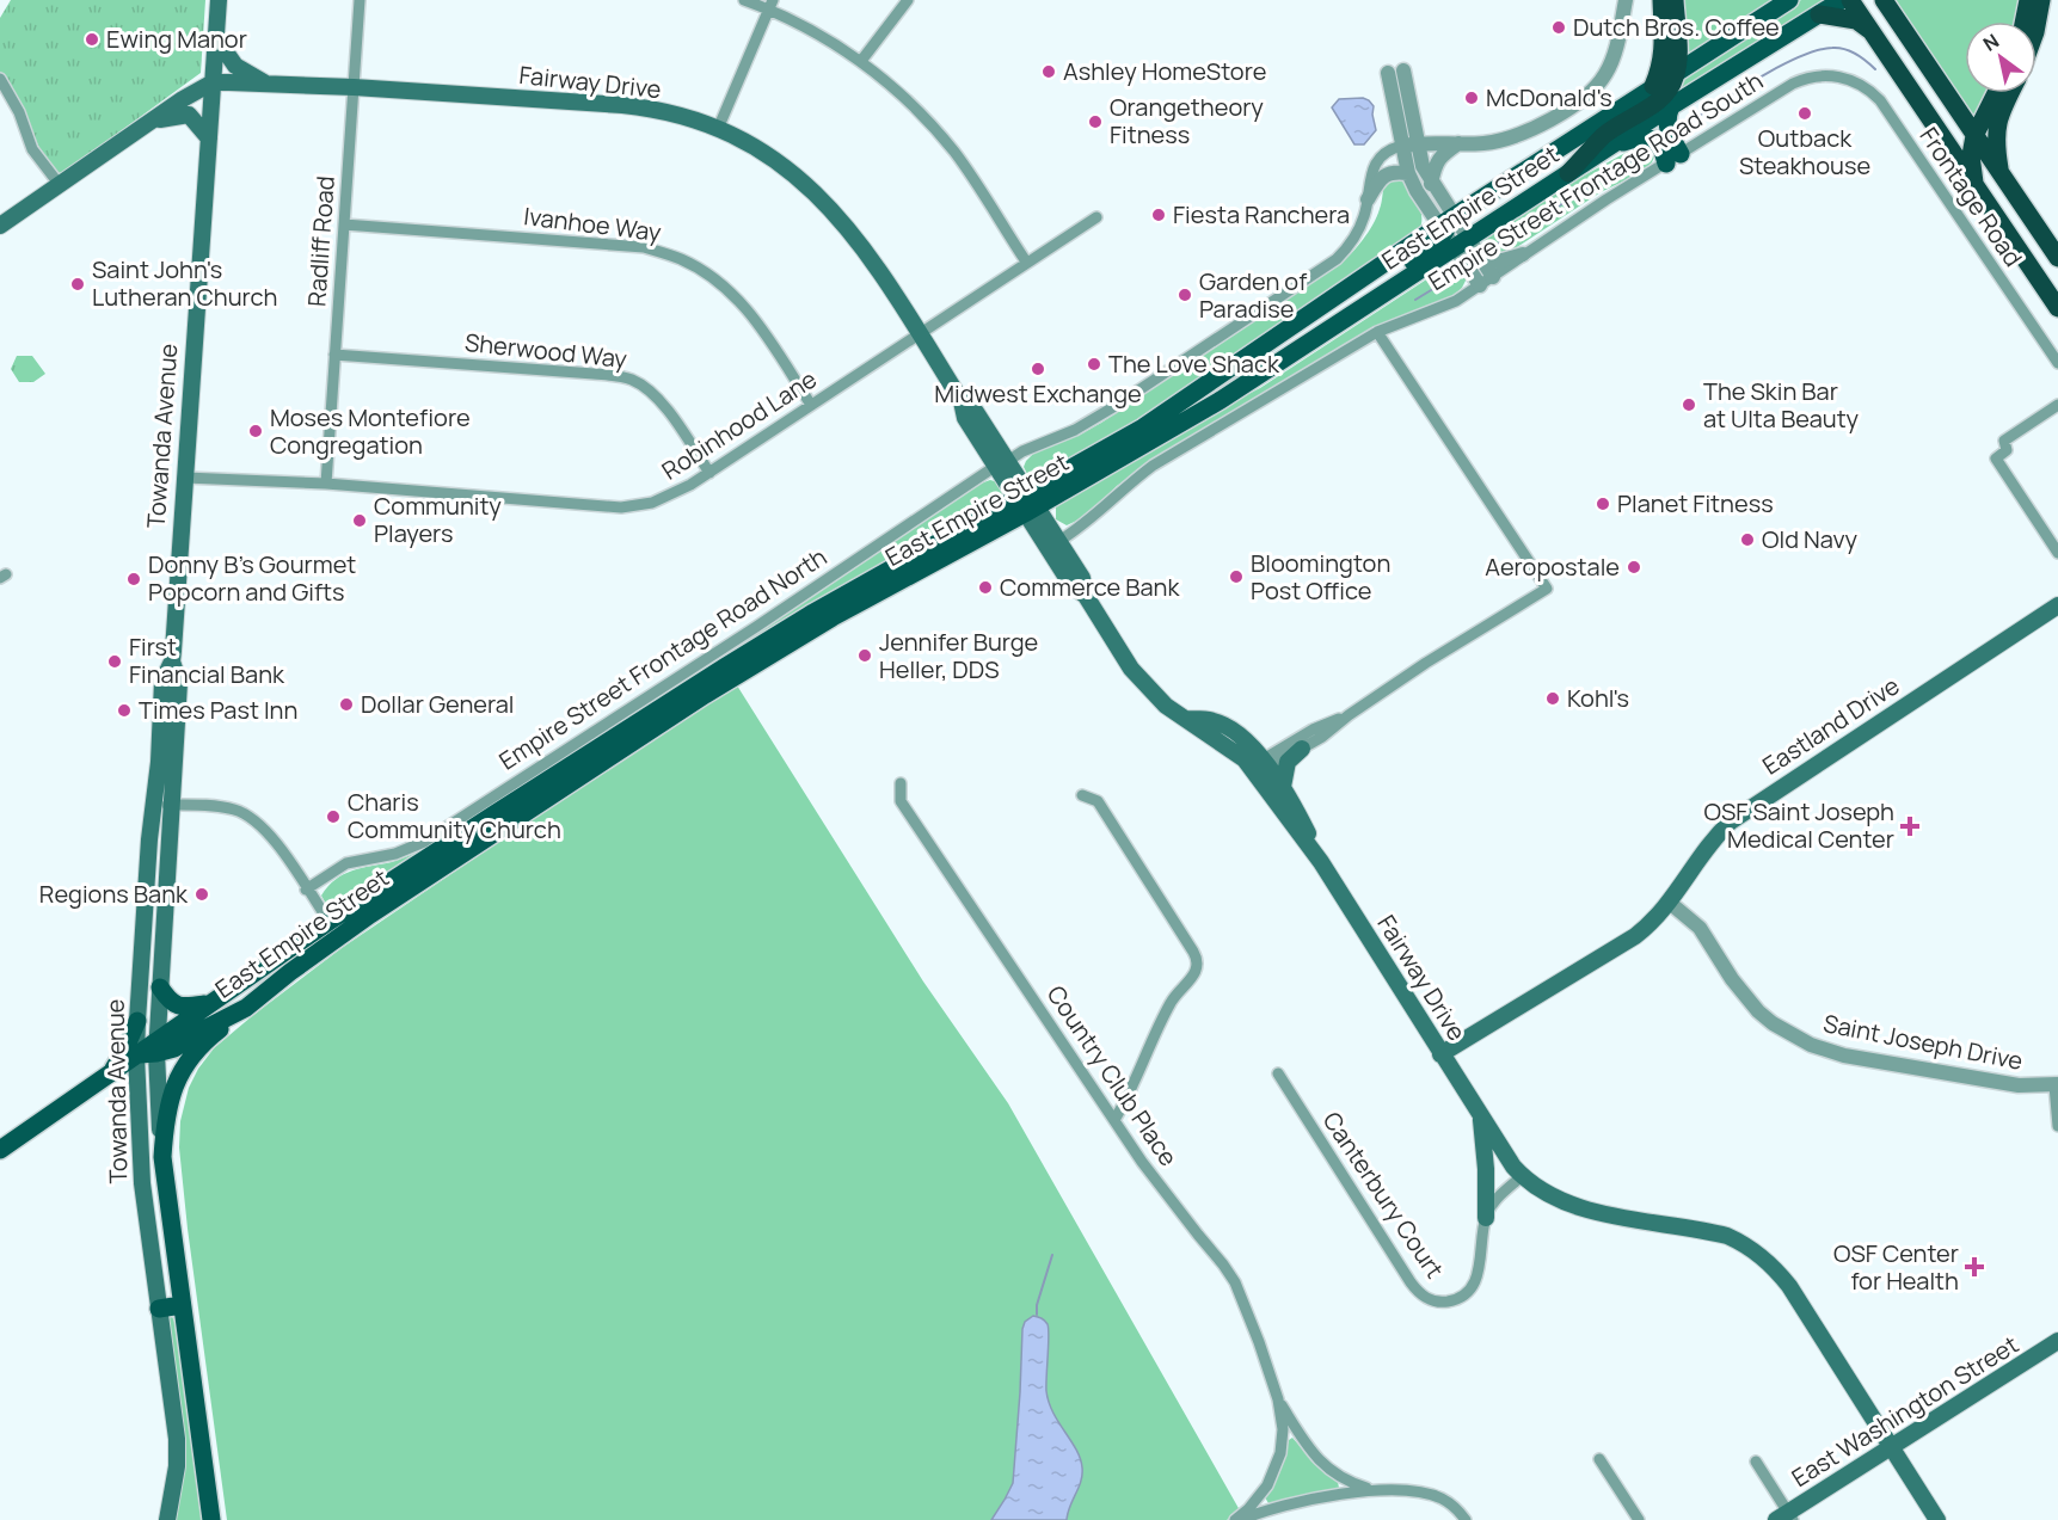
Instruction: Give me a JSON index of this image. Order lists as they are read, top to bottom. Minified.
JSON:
{"streets":{"main road":["Fairway Drive","East Empire Street","Towanda Avenue","Eastland Drive","East Washington Street"],"street":["Empire Street Frontage Road South","Frontage Road","Ivanhoe Way","Radliff Road","Sherwood Way","Robinhood Lane","Empire Street Frontage Road North","Saint Joseph Drive","Country Club Place","Canterbury Court"]},"crossings":[["Fairway Drive","Empire Street Frontage Road South"],["Fairway Drive","East Empire Street"],["Fairway Drive","Radliff Road"],["Fairway Drive","Robinhood Lane"],["Fairway Drive","Towanda Avenue"],["Fairway Drive","Empire Street Frontage Road North"],["Fairway Drive","Eastland Drive"],["Fairway Drive","Canterbury Court"],["Fairway Drive","East Washington Street"],["Empire Street Frontage Road South","Frontage Road"],["East Empire Street","Towanda Avenue"],["Ivanhoe Way","Radliff Road"],["Ivanhoe Way","Robinhood Lane"],["Radliff Road","Sherwood Way"],["Radliff Road","Robinhood Lane"],["Sherwood Way","Robinhood Lane"],["Robinhood Lane","Towanda Avenue"],["Eastland Drive","Saint Joseph Drive"]],"places":{"other":["Dutch Bros. Coffee","Ewing Manor","Ashley HomeStore","McDonald's","Outback Steakhouse","Orangetheory Fitness","Fiesta Ranchera","Saint John's Lutheran Church","Garden of Paradise","The Love Shack","Midwest Exchange","The Skin Bar at Ulta Beauty","Moses Montefiore Congregation","Planet Fitness","Community Players","Old Navy","Aeropostale","Bloomington Post Office","Donny B's Gourmet Popcorn and Gifts","Commerce Bank","Jennifer Burge Heller, DDS","First Financial Bank","Kohl's","Dollar General","Times Past Inn","Charis Community Church","Regions Bank"],"health":["OSF Saint Joseph Medical Center","OSF Center for Health"]},"north":"top left"}
